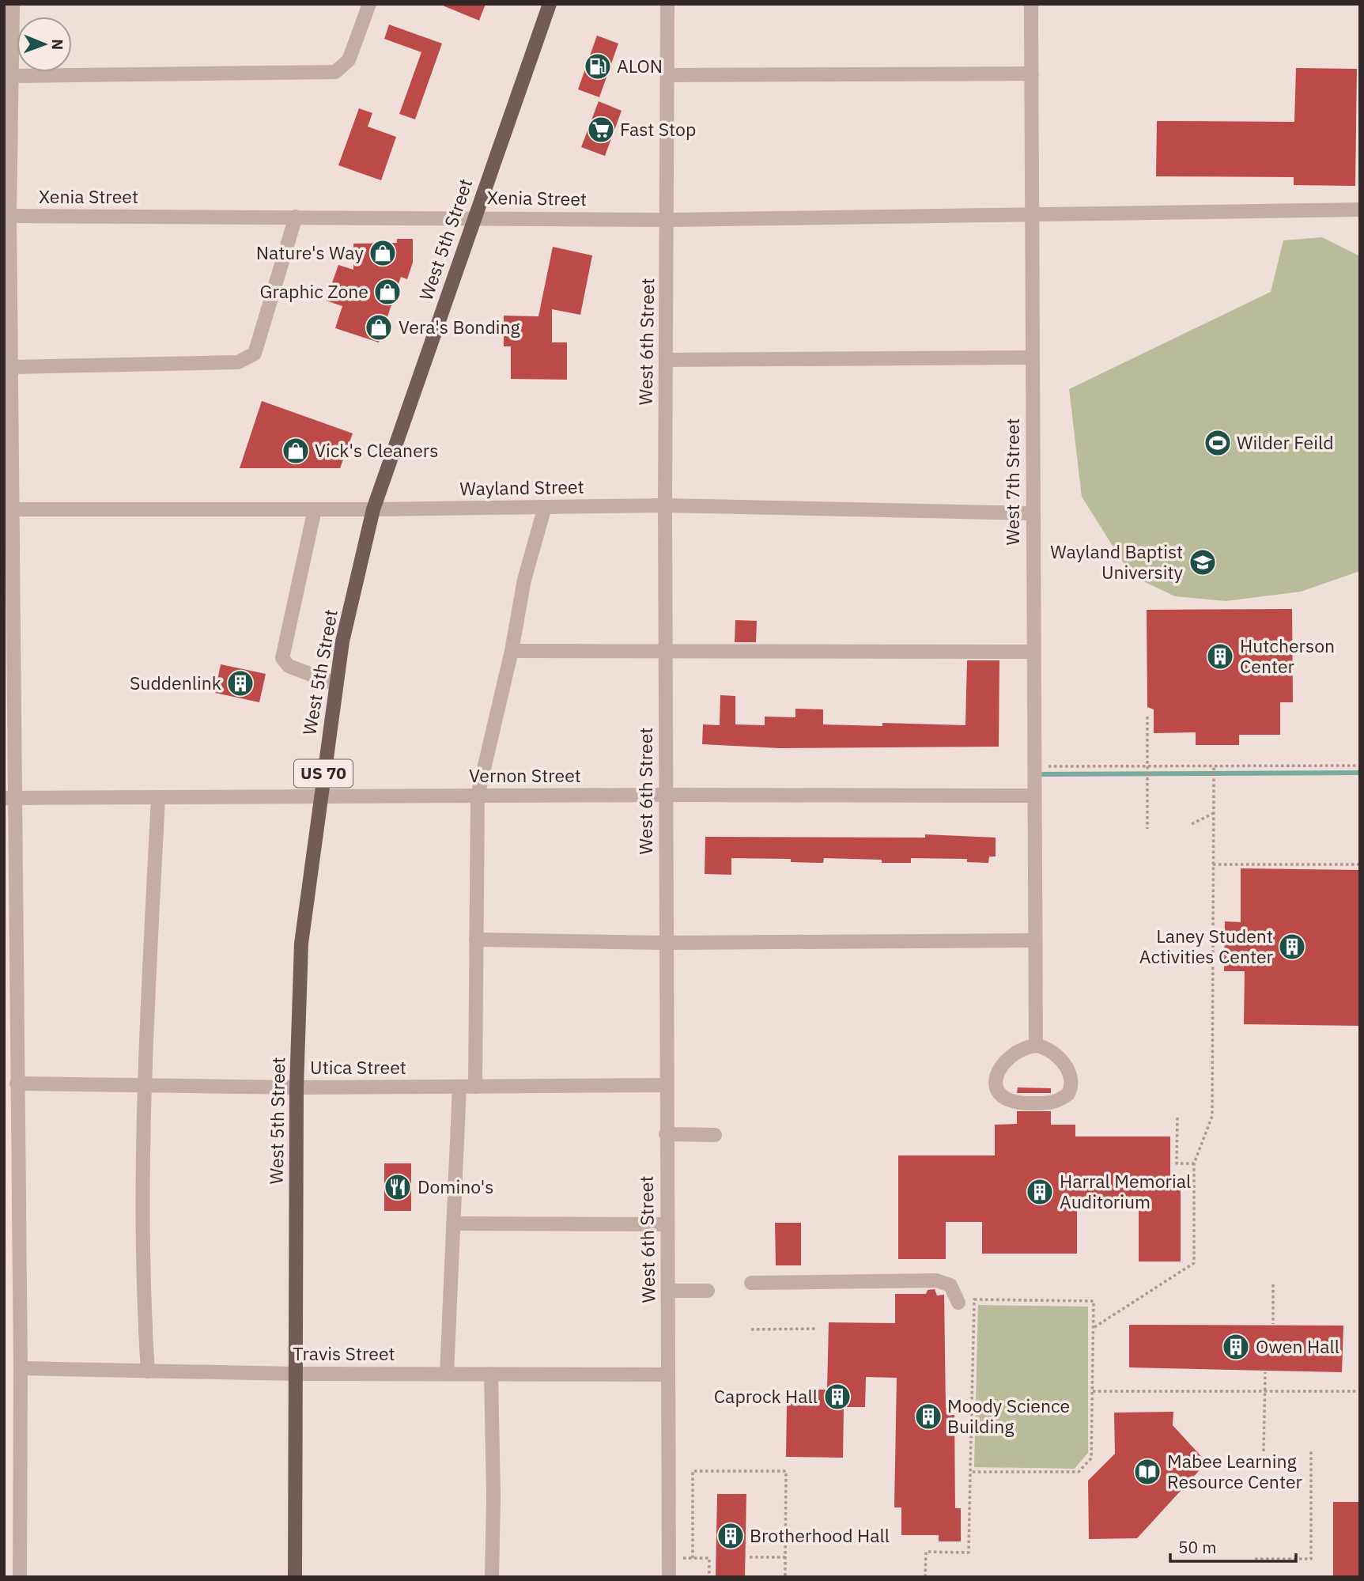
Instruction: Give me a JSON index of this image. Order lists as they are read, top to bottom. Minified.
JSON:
{"streets":{"main road":["West 5th Street","US 70"],"street":["Xenia Street","West 6th Street","West 7th Street","Wayland Street","Vernon Street","Utica Street","Travis Street"]},"crossings":[["Xenia Street","West 5th Street"],["Xenia Street","West 6th Street"],["Xenia Street","West 7th Street"],["West 5th Street","Wayland Street"],["West 5th Street","Vernon Street"],["West 5th Street","Utica Street"],["West 5th Street","Travis Street"],["West 6th Street","Wayland Street"],["West 6th Street","Vernon Street"],["West 6th Street","Utica Street"],["West 6th Street","Travis Street"],["West 7th Street","Wayland Street"],["West 7th Street","Vernon Street"]],"places":{"fuel station":["ALON"],"supermarket":["Fast Stop"],"shop":["Nature's Way","Graphic Zone","Vera's Bonding","Vick's Cleaners"],"sports":["Wilder Feild"],"school or university":["Wayland Baptist University"],"building":["Hutcherson Center","Suddenlink","Laney Student Activities Center","Harral Memorial Auditorium","Owen Hall","Caprock Hall","Moody Science Building","Brotherhood Hall"],"restaurant":["Domino's"],"library":["Mabee Learning Resource Center"]},"scale_bar":"50 m","north":"right"}
